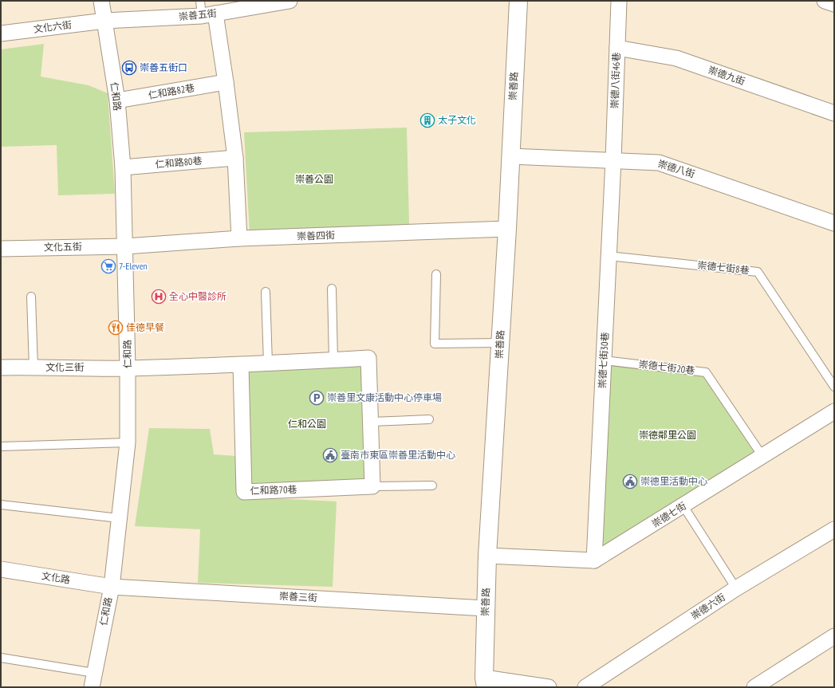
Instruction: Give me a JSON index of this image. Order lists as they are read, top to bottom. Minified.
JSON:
{"streets":{"street":["崇善五街","文化六街","崇德九街","崇德八街46巷","崇善路","仁和路82巷","仁和路","仁和路80巷","崇德八街","崇善四街","文化五街","崇德七街30巷","文化三街","仁和路70巷","崇德七街","文化路","崇善三街","崇德六街"],"lane":["崇德七街8巷","崇德七街20巷"]},"crossings":[["崇善五街","文化六街"],["崇善五街","仁和路"],["文化六街","仁和路"],["崇德九街","崇德八街46巷"],["崇德八街46巷","崇德八街"],["崇德八街46巷","崇德七街30巷"],["崇善路","崇德八街"],["崇善路","崇善四街"],["崇善路","崇善三街"],["仁和路82巷","仁和路"],["仁和路","仁和路80巷"],["仁和路","崇善四街"],["仁和路","文化五街"],["仁和路","文化三街"],["仁和路","文化路"],["仁和路","崇善三街"],["崇德八街","崇德七街30巷"],["崇善四街","文化五街"],["崇德七街8巷","崇德七街30巷"],["崇德七街30巷","崇德七街20巷"],["崇德七街30巷","崇德七街"],["崇德七街20巷","崇德七街"],["文化路","崇善三街"]],"parks":["崇善公園","仁和公園","崇德鄰里公園"],"places":{"bus stop":["崇善五街口"],"building":["太子文化"],"supermarket":["7-Eleven"],"hospital":["全心中醫診所"],"restaurant":["佳德早餐"],"parking":["崇善里文康活動中心停車場"],"public building":["臺南市東區崇善里活動中心","崇德里活動中心"]}}
